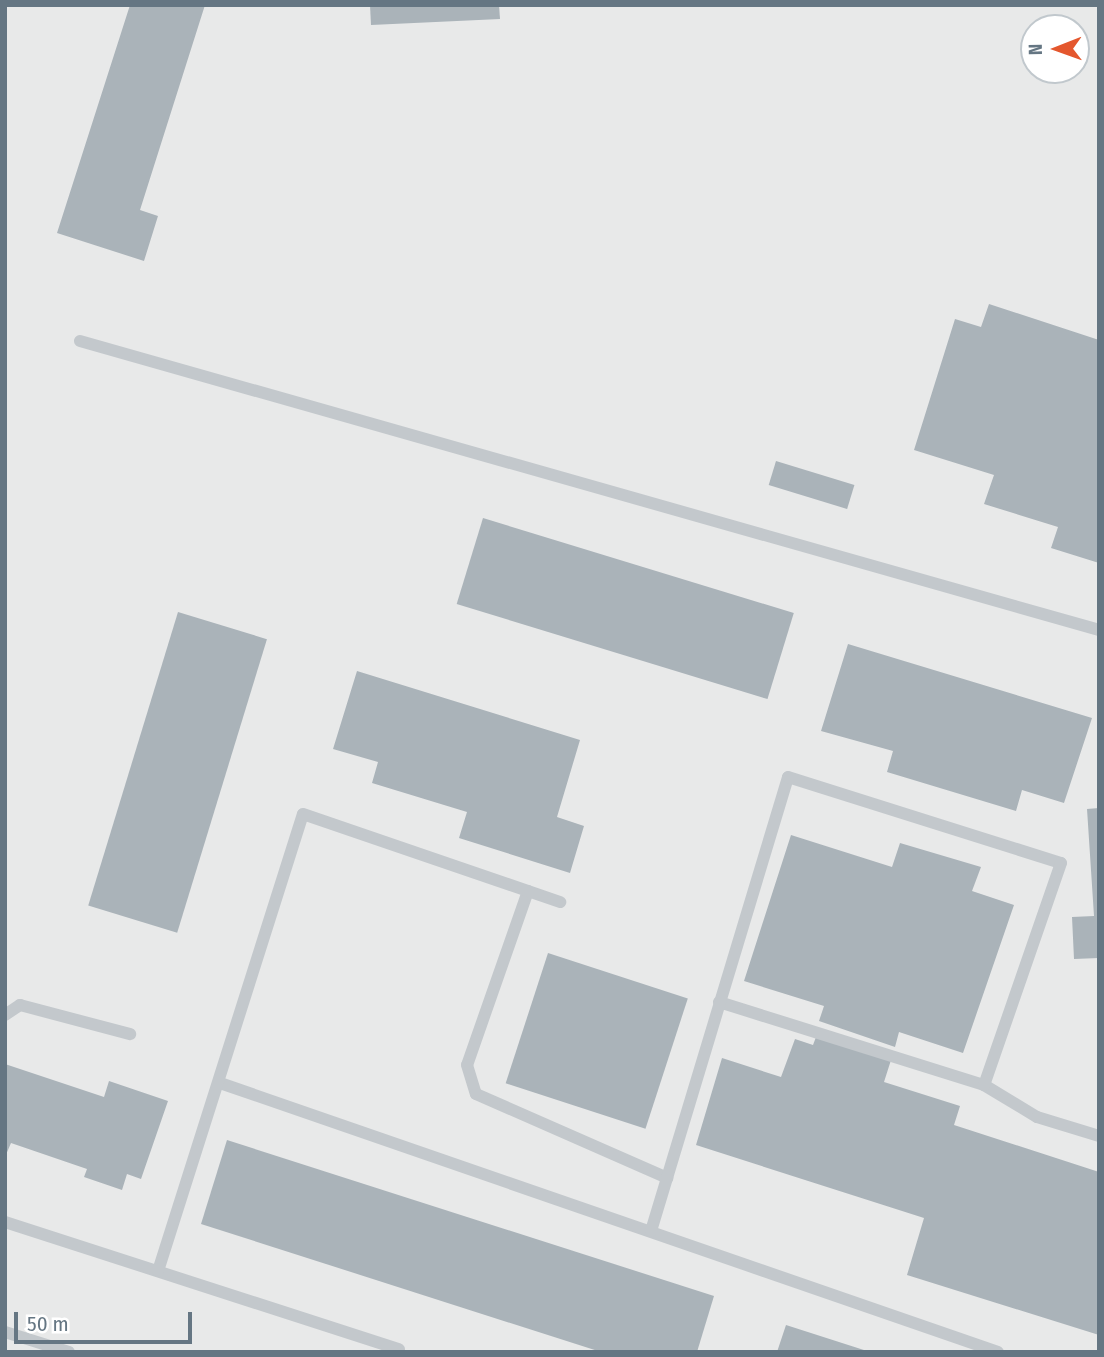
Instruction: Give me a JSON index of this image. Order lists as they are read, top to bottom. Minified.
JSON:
{"scale_bar":"50 m","north":"left"}
